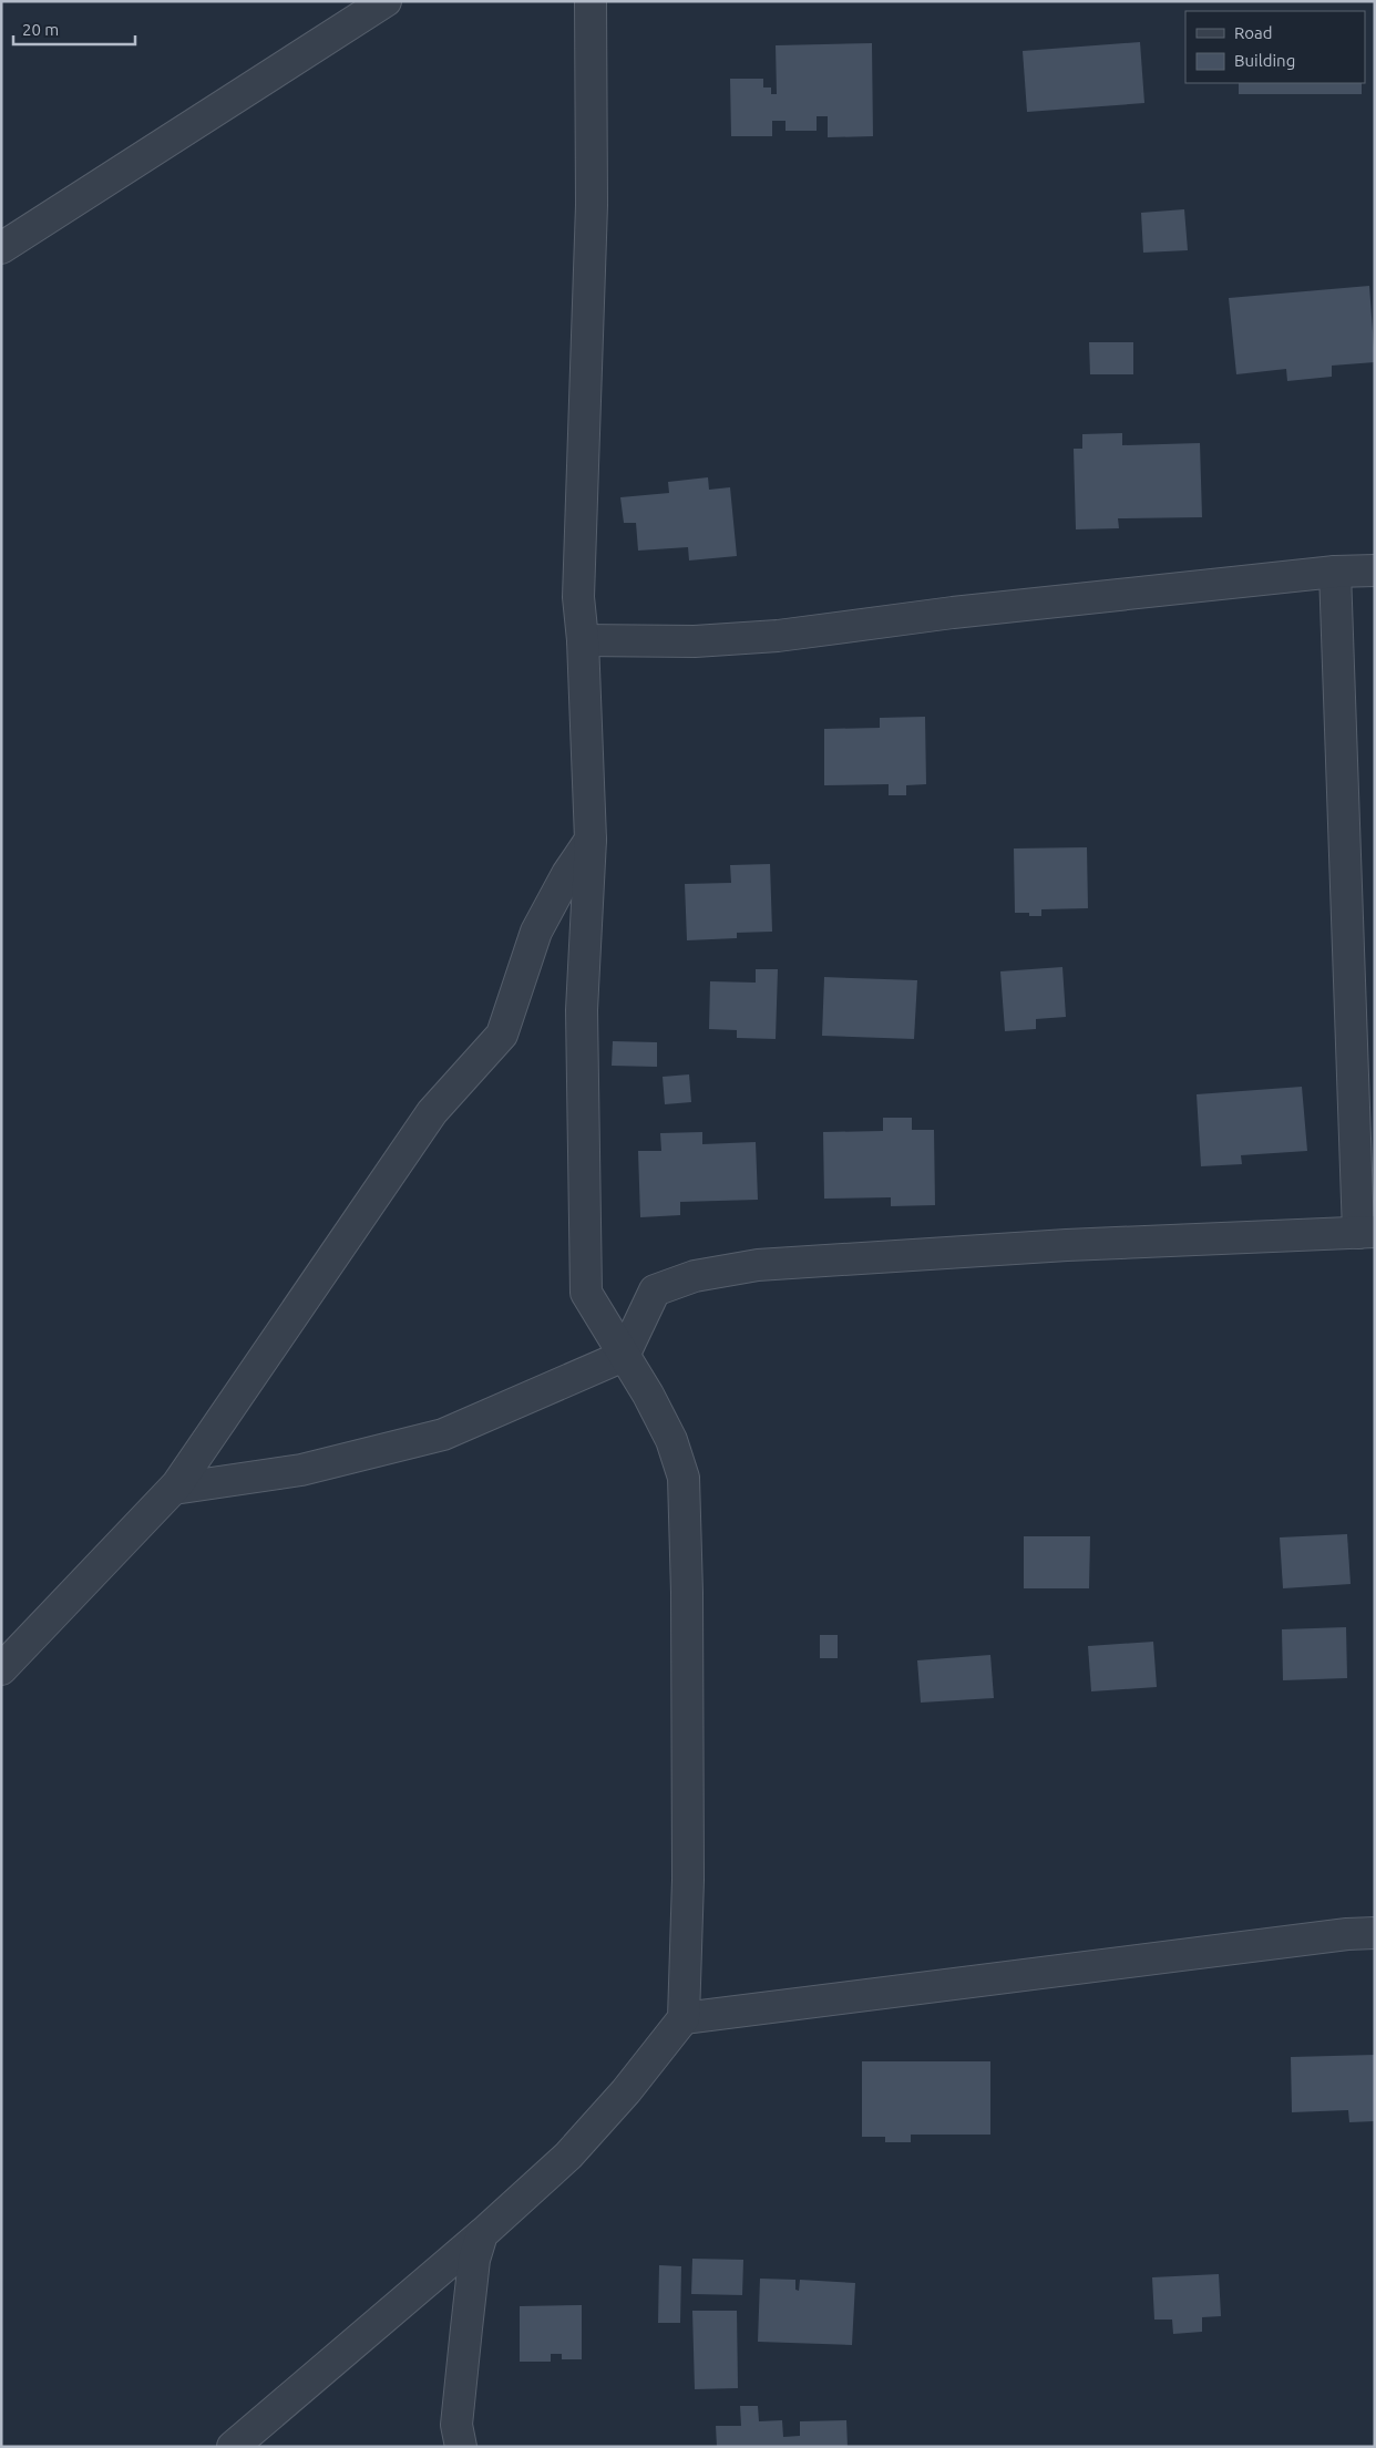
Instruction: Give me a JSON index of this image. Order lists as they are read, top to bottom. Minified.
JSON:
{"legend":["Road","Building"],"scale_bar":"20 m"}
